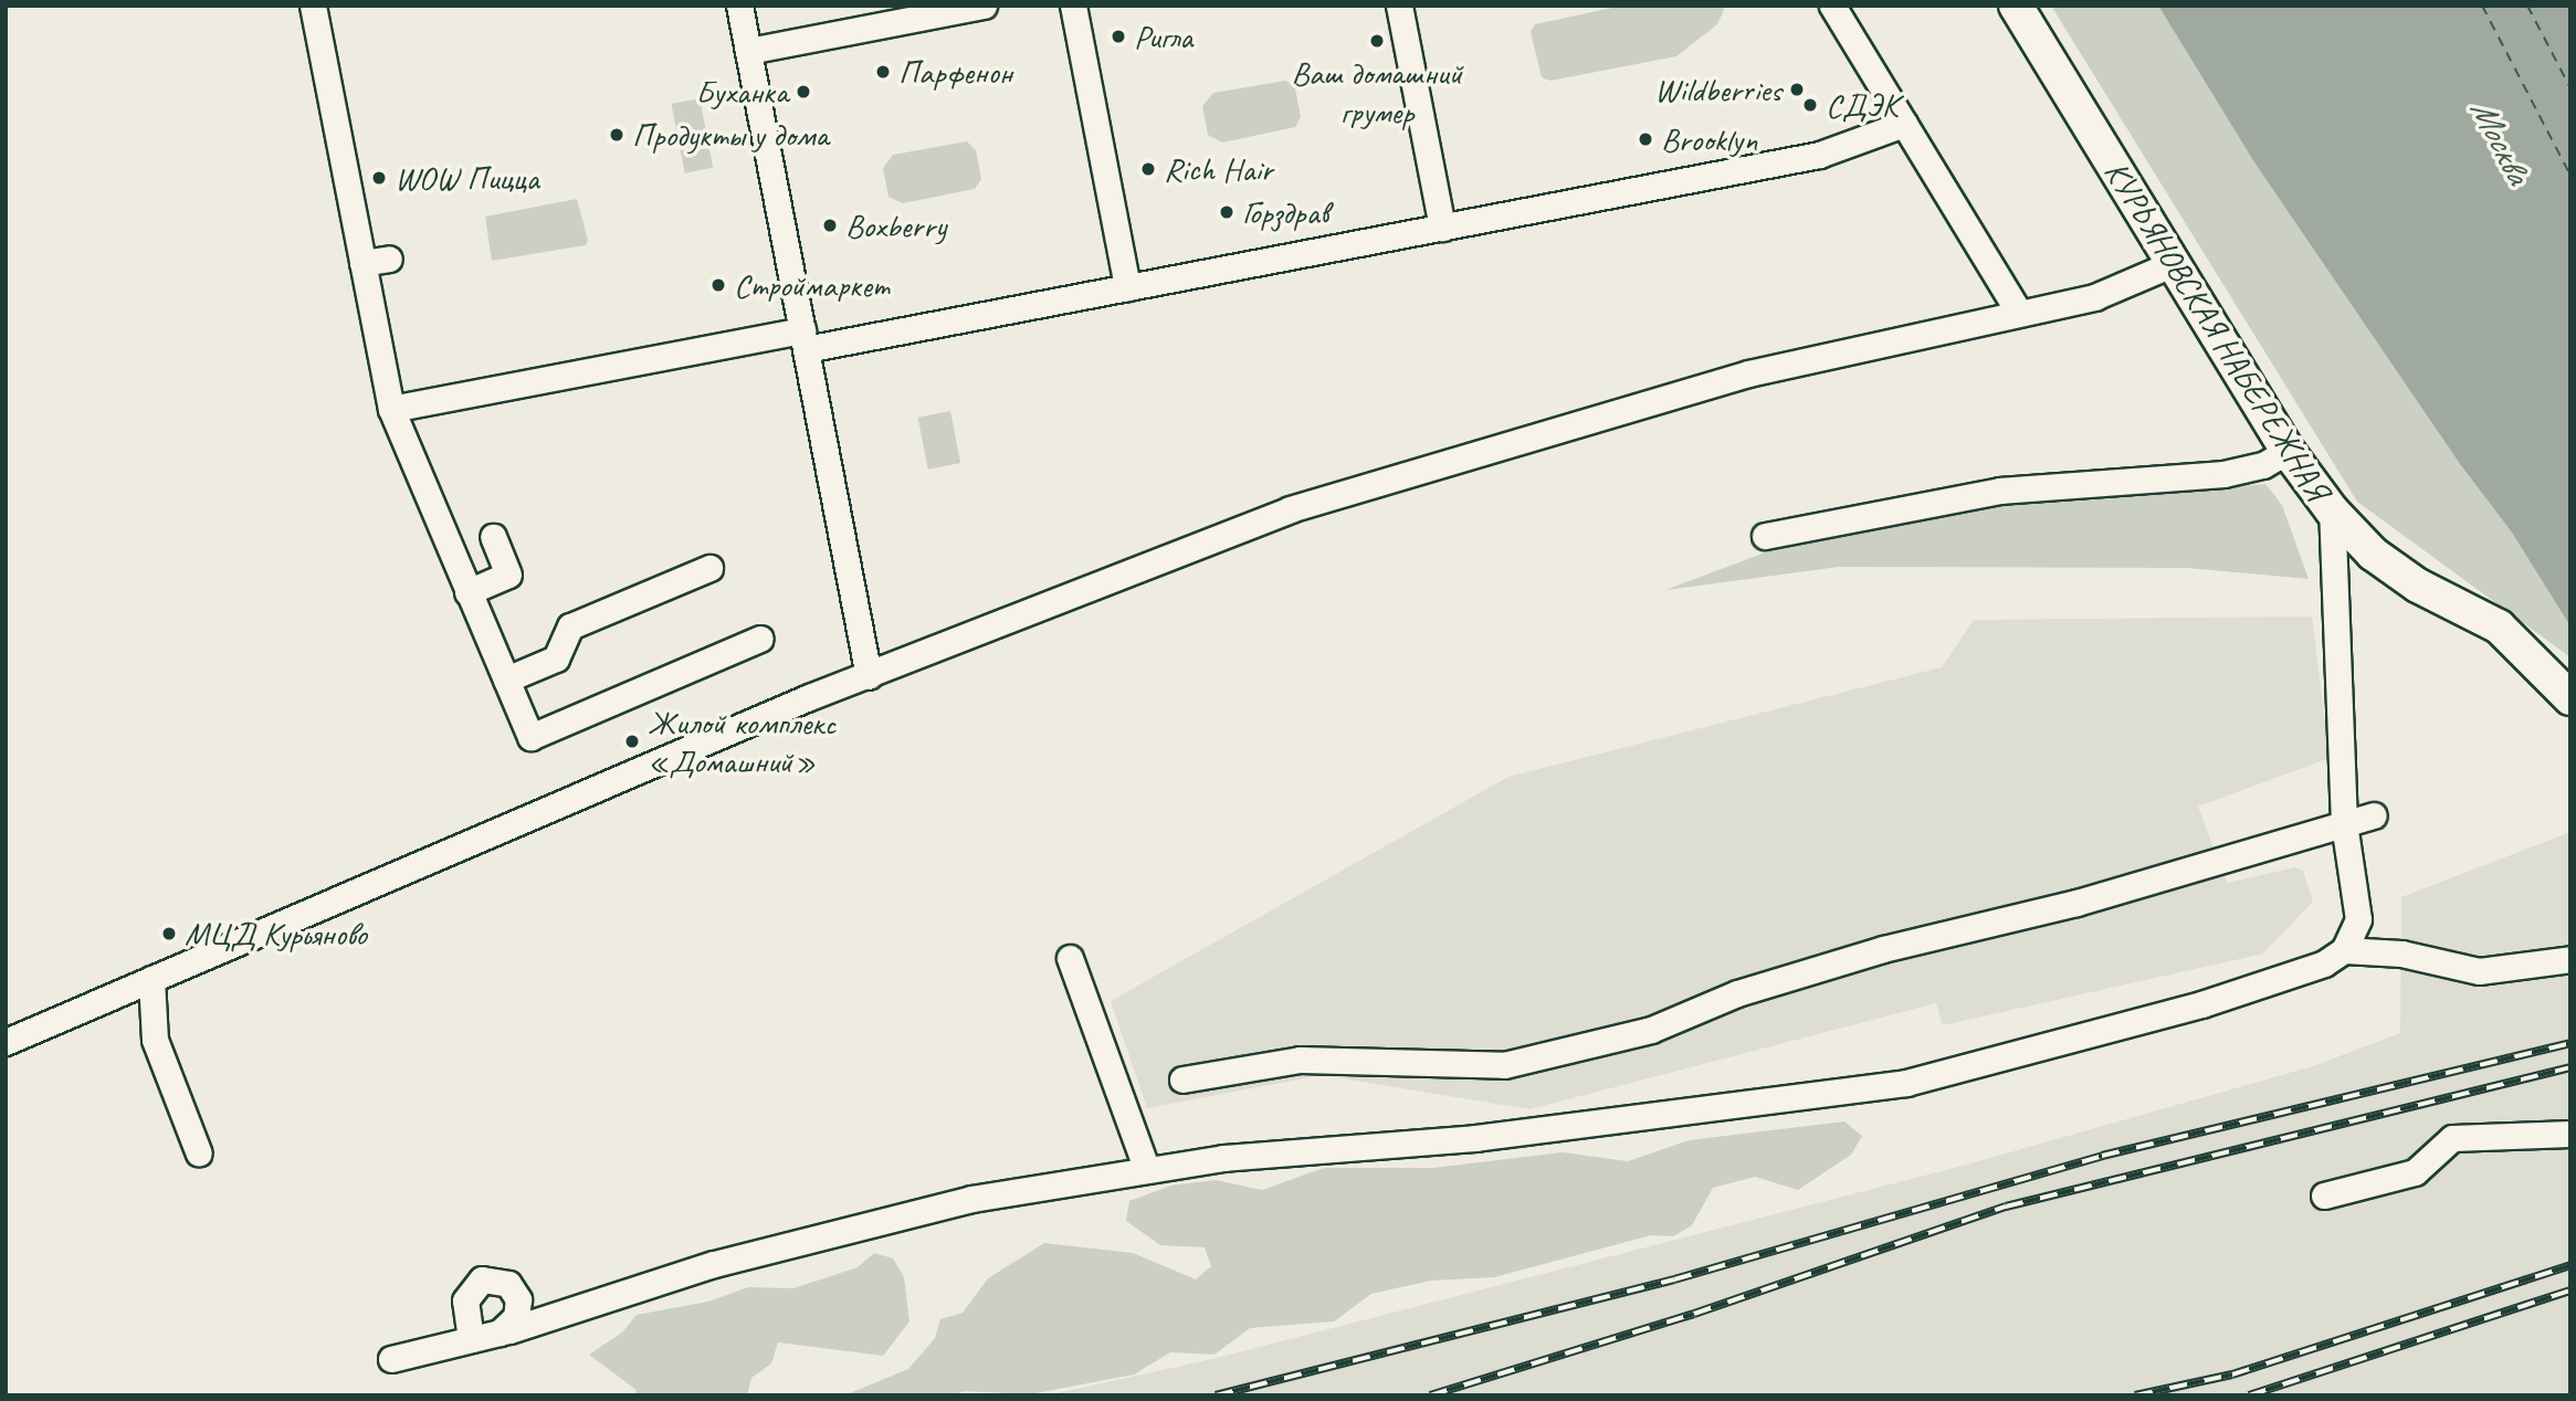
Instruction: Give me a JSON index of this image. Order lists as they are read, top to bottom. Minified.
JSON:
{"streets":{"main road":["КУРЬЯНОВСКАЯ НАБЕРЕЖНАЯ"]},"water":["Москва"],"places":["Ригла","Ваш домашний грумер","Парфенон","Wildberries","Буханка","СДЭК","Продукты у дома","Brooklyn","Rich Hair","WOW Пицца","Горздрав","Boxberry","Строймаркет","Жилой комплекс «Домашний»","МЦД Курьяново"]}
